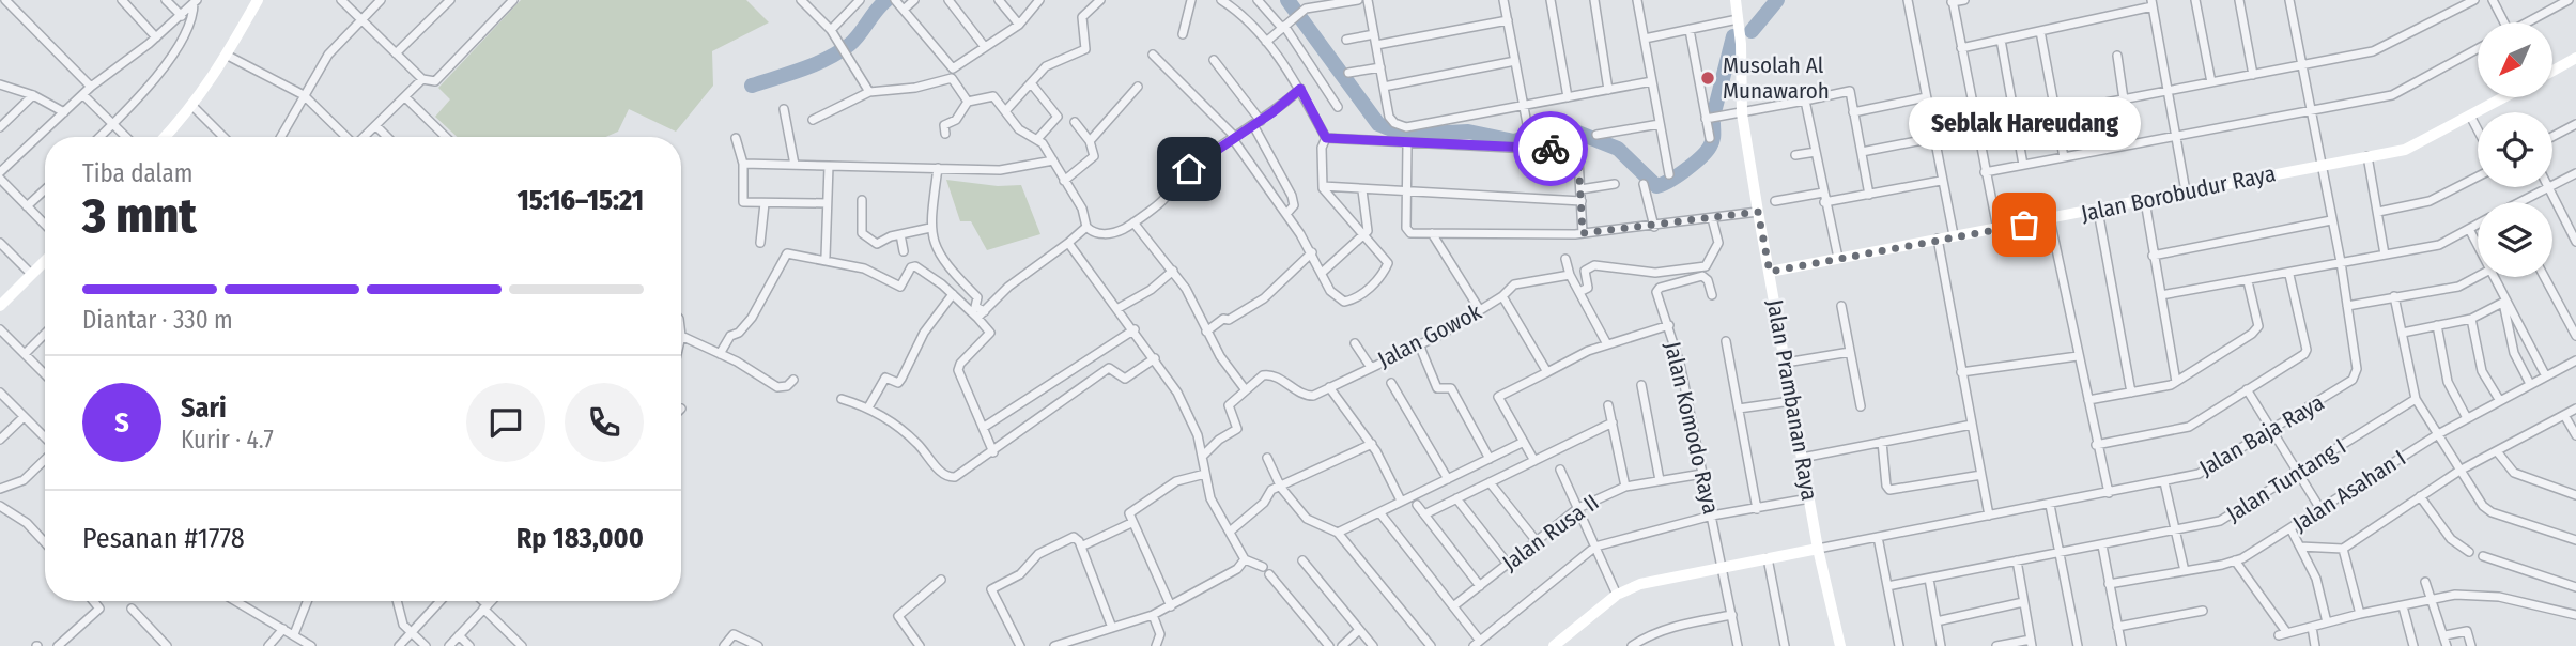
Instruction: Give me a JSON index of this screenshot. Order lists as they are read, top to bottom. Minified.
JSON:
{"streets":{"street":["Jalan Borobudur Raya","Jalan Gowok","Jalan Prambanan Raya","Jalan Komodo Raya","Jalan Baja Raya","Jalan Tuntang I","Jalan Asahan I","Jalan Rusa II"]},"crossings":[["Jalan Borobudur Raya","Jalan Prambanan Raya"],["Jalan Borobudur Raya","Jalan Baja Raya"],["Jalan Prambanan Raya","Jalan Baja Raya"],["Jalan Komodo Raya","Jalan Rusa II"]],"places":["Musolah Al Munawaroh","Seblak Hareudang"],"north":"bottom left","page":{"bubble":"Seblak Hareudang","heading":["3 mnt","Tiba dalam","15:16–15:21"],"panel":["Sari","Kurir · 4.7","Pesanan #1778","Rp 183,000"],"bar":"Diantar · 330 m","round":"S"}}
